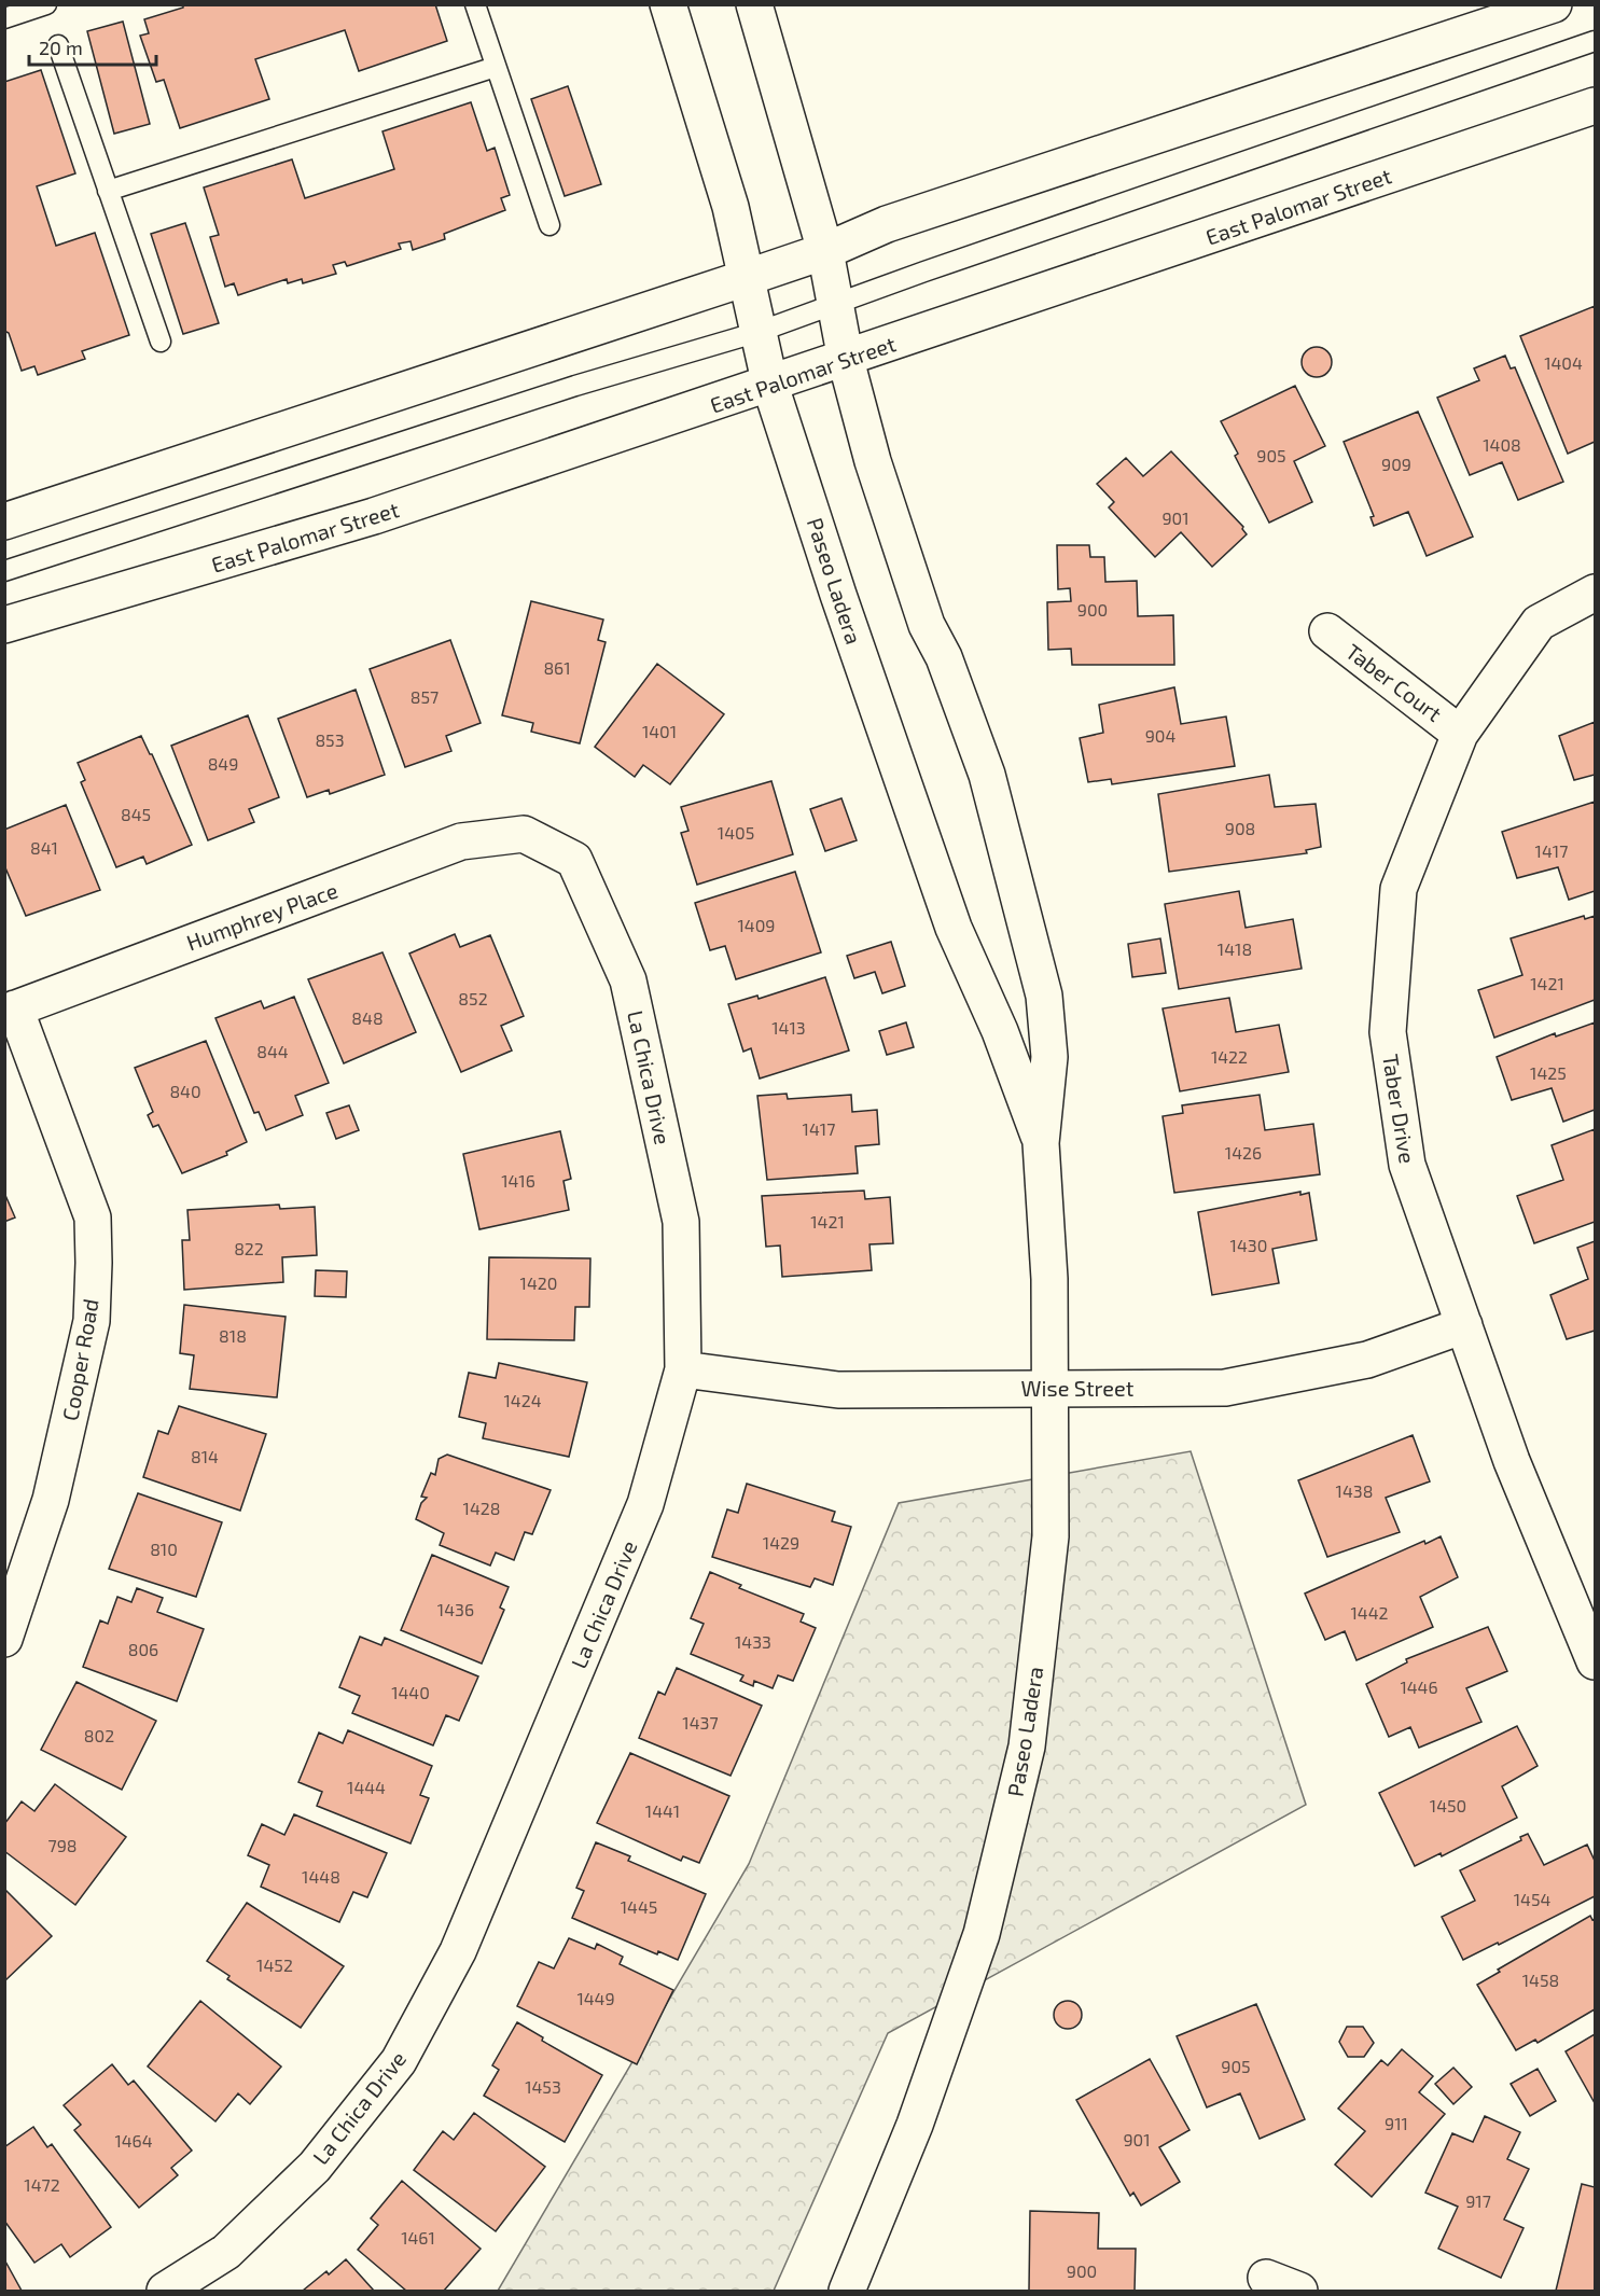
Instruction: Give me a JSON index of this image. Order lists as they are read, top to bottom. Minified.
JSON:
{"streets":{"street":["East Palomar Street","Paseo Ladera","Taber Court","Humphrey Place","La Chica Drive","Taber Drive","Cooper Road","Wise Street"]},"crossings":[["East Palomar Street","Paseo Ladera"],["Paseo Ladera","Wise Street"],["Taber Court","Taber Drive"],["Humphrey Place","La Chica Drive"],["Humphrey Place","Cooper Road"],["La Chica Drive","Wise Street"],["Taber Drive","Wise Street"]],"house_numbers":["1404","1408","905","909","901","900","861","857","1401","904","853","849","845","908","1405","841","1417","1409","1418","1421","852","848","1413","844","1422","1425","840","1417","1426","1416","1421","1430","822","1420","818","1424","814","1438","1428","1429","810","1436","1442","1433","806","1446","1440","1437","802","1444","1450","1441","798","1448","1454","1445","1452","1458","1449","905","1453","911","901","1464","1472","917","1461","900"],"scale_bar":"20 m"}
